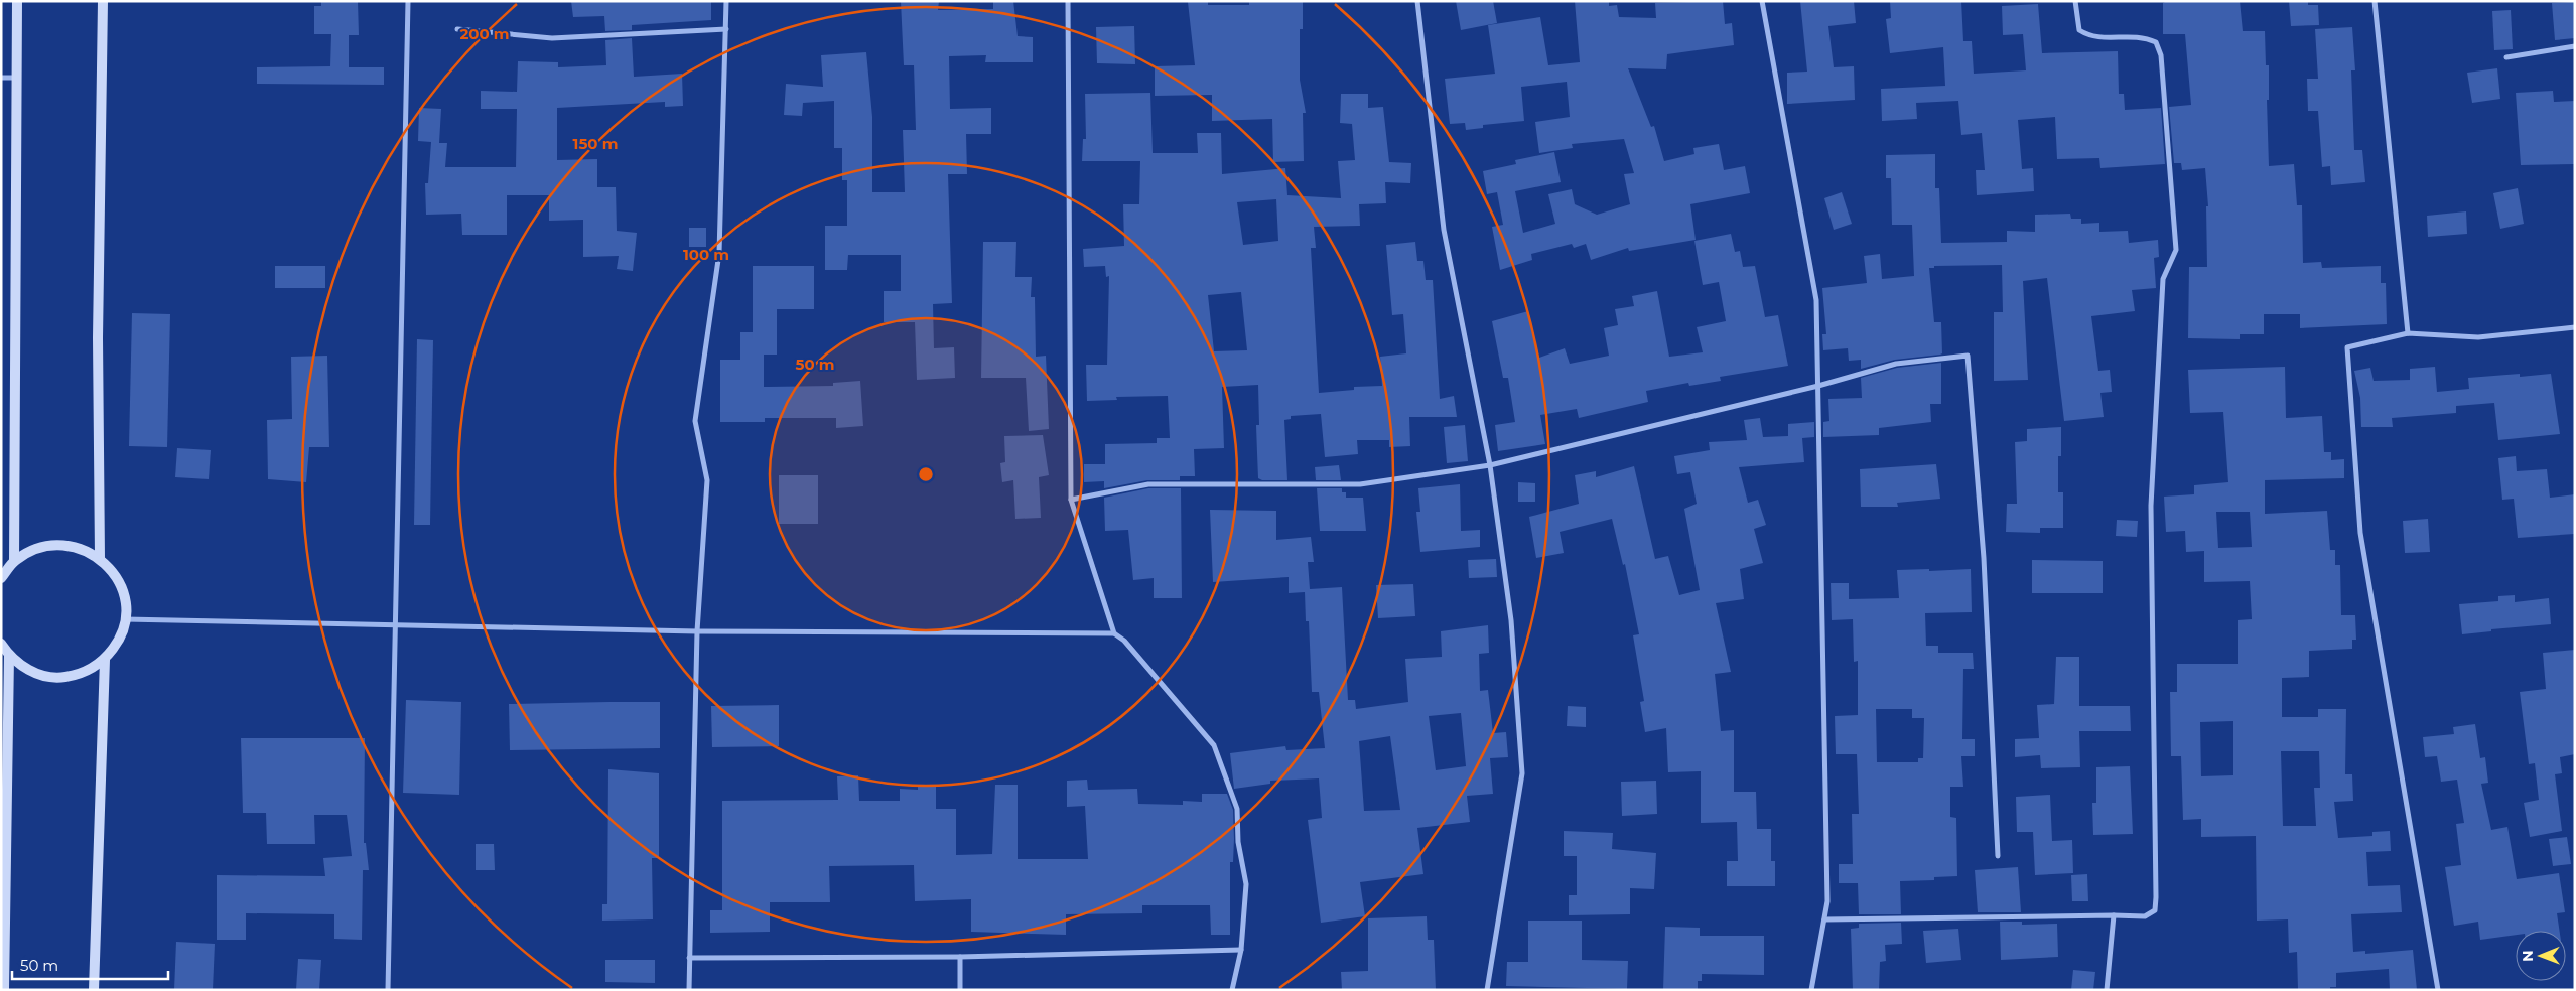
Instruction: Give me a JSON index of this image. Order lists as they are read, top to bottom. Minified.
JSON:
{"scale_bar":"50 m","north":"left","rings":["200 m","150 m","100 m","50 m"]}
